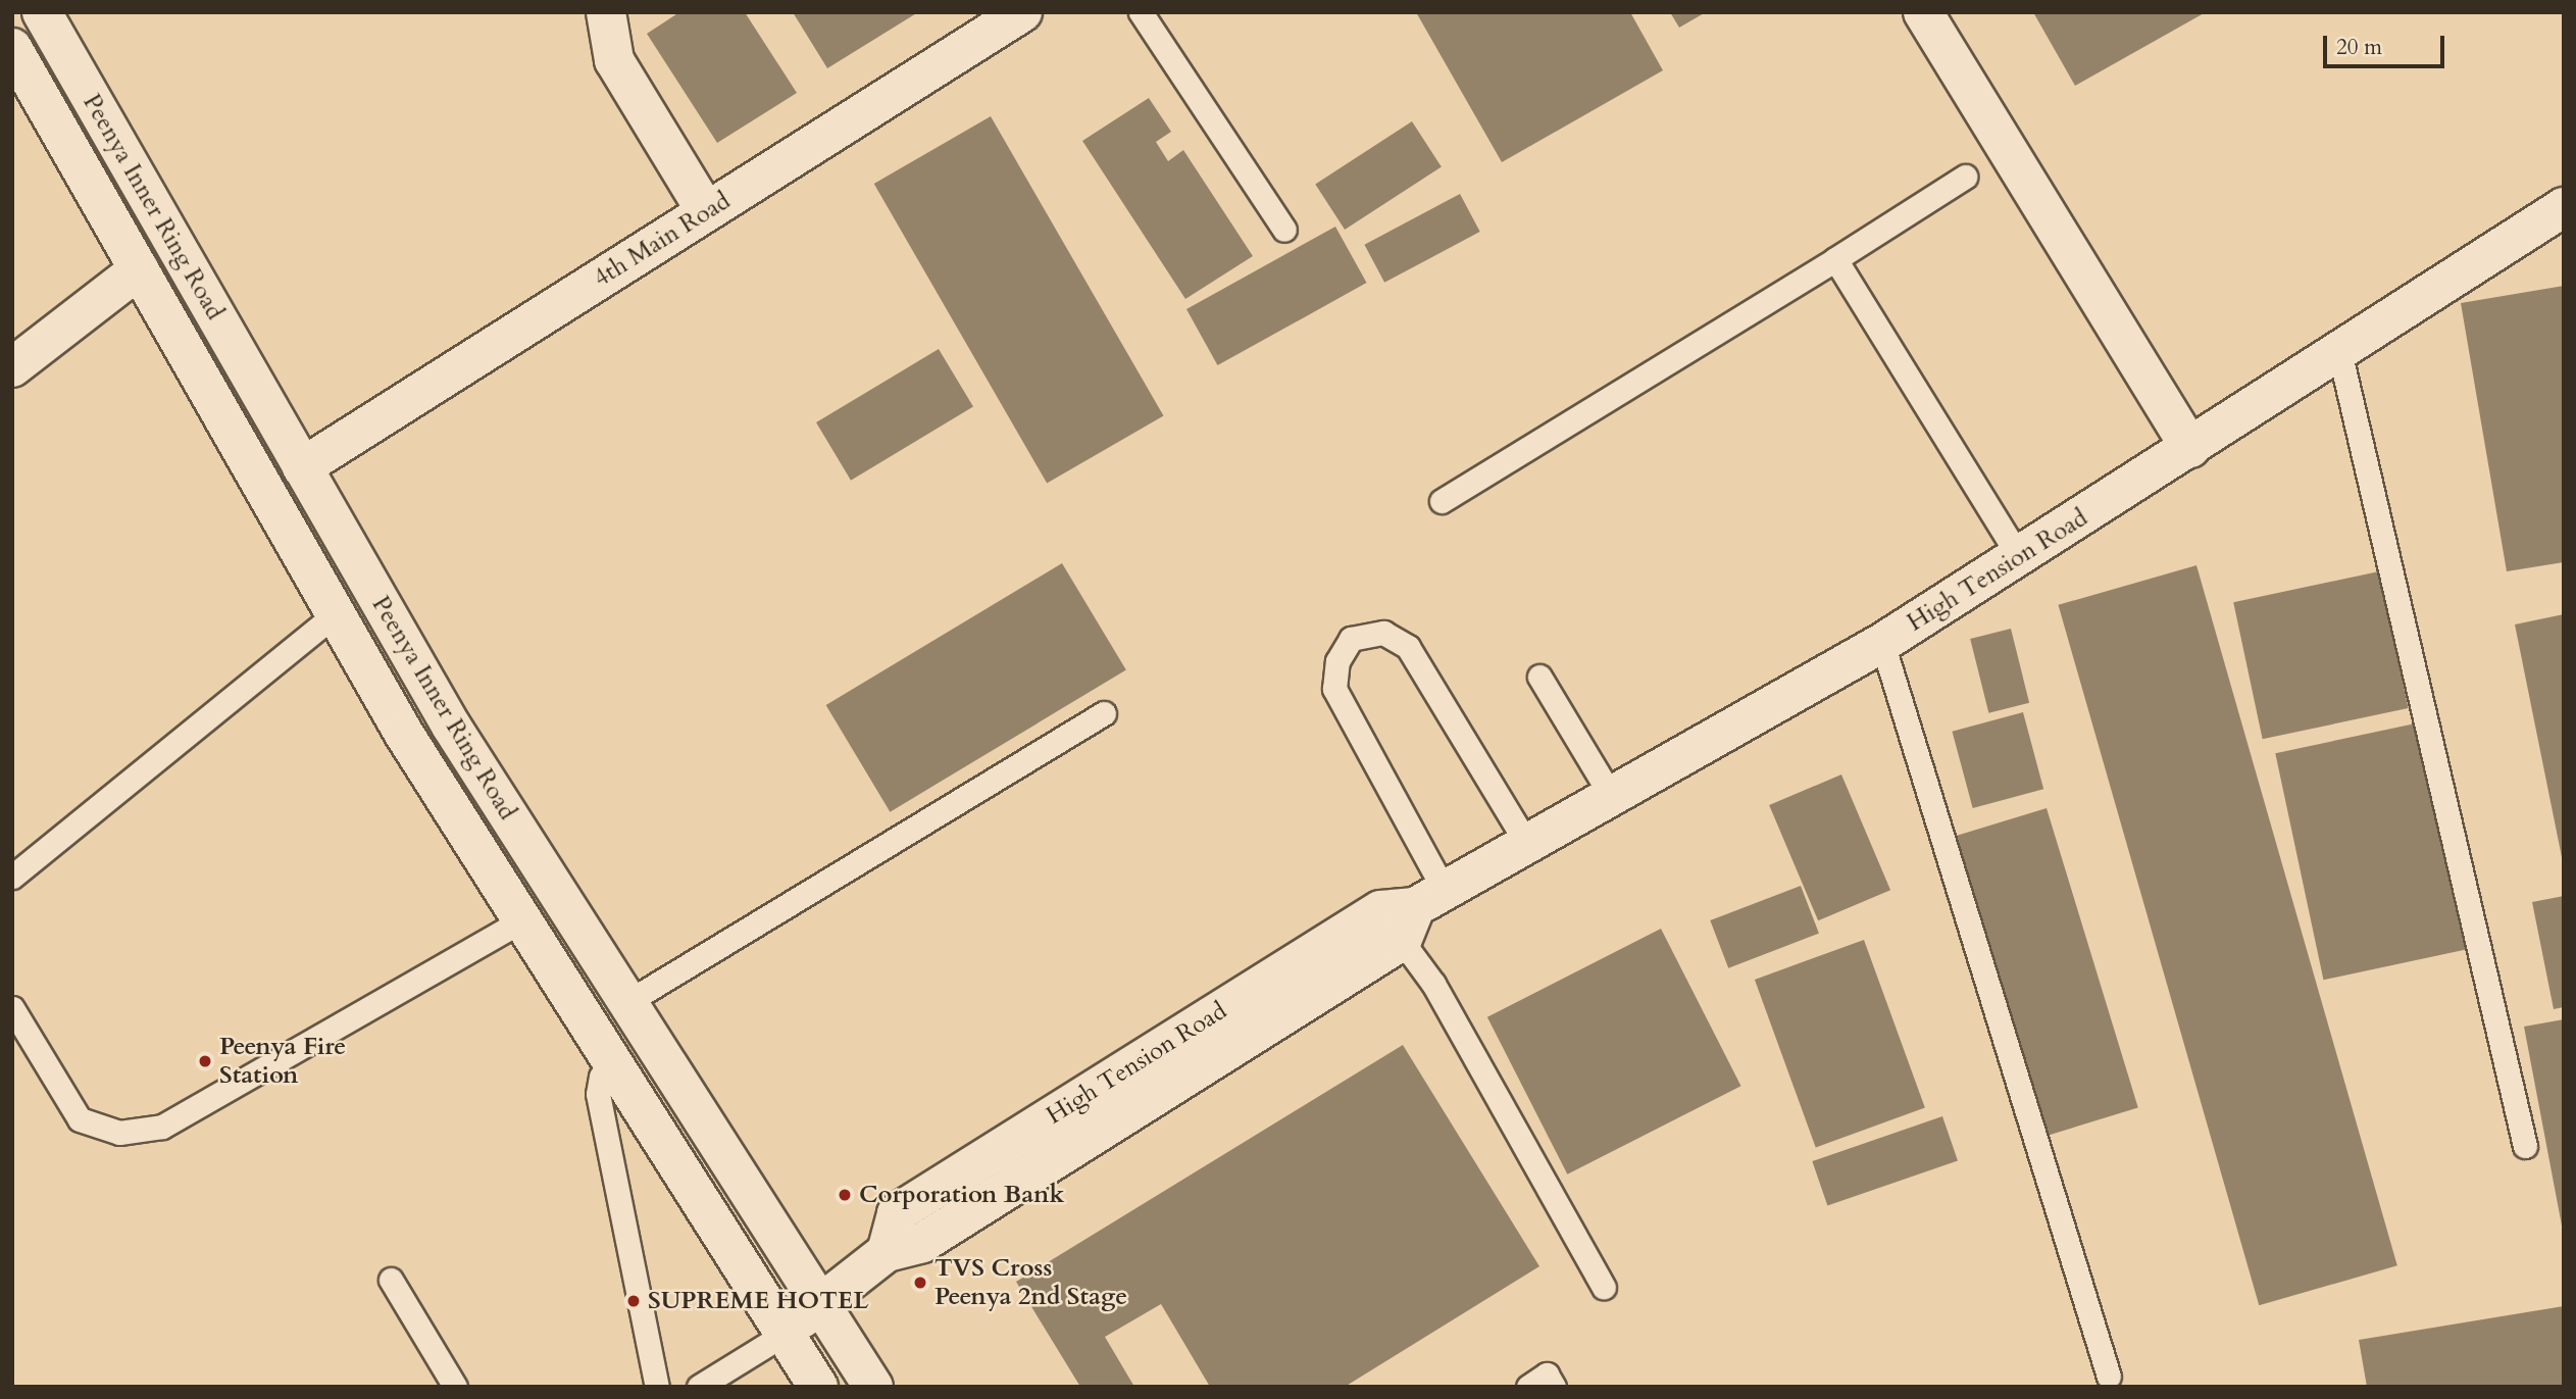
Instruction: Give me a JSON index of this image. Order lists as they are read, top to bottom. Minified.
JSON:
{"streets":{"main road":["Peenya Inner Ring Road","4th Main Road","High Tension Road"]},"crossings":[["Peenya Inner Ring Road","4th Main Road"],["Peenya Inner Ring Road","High Tension Road"]],"places":["Peenya Fire Station","Corporation Bank","TVS Cross Peenya 2nd Stage","SUPREME HOTEL"],"scale_bar":"20 m"}
